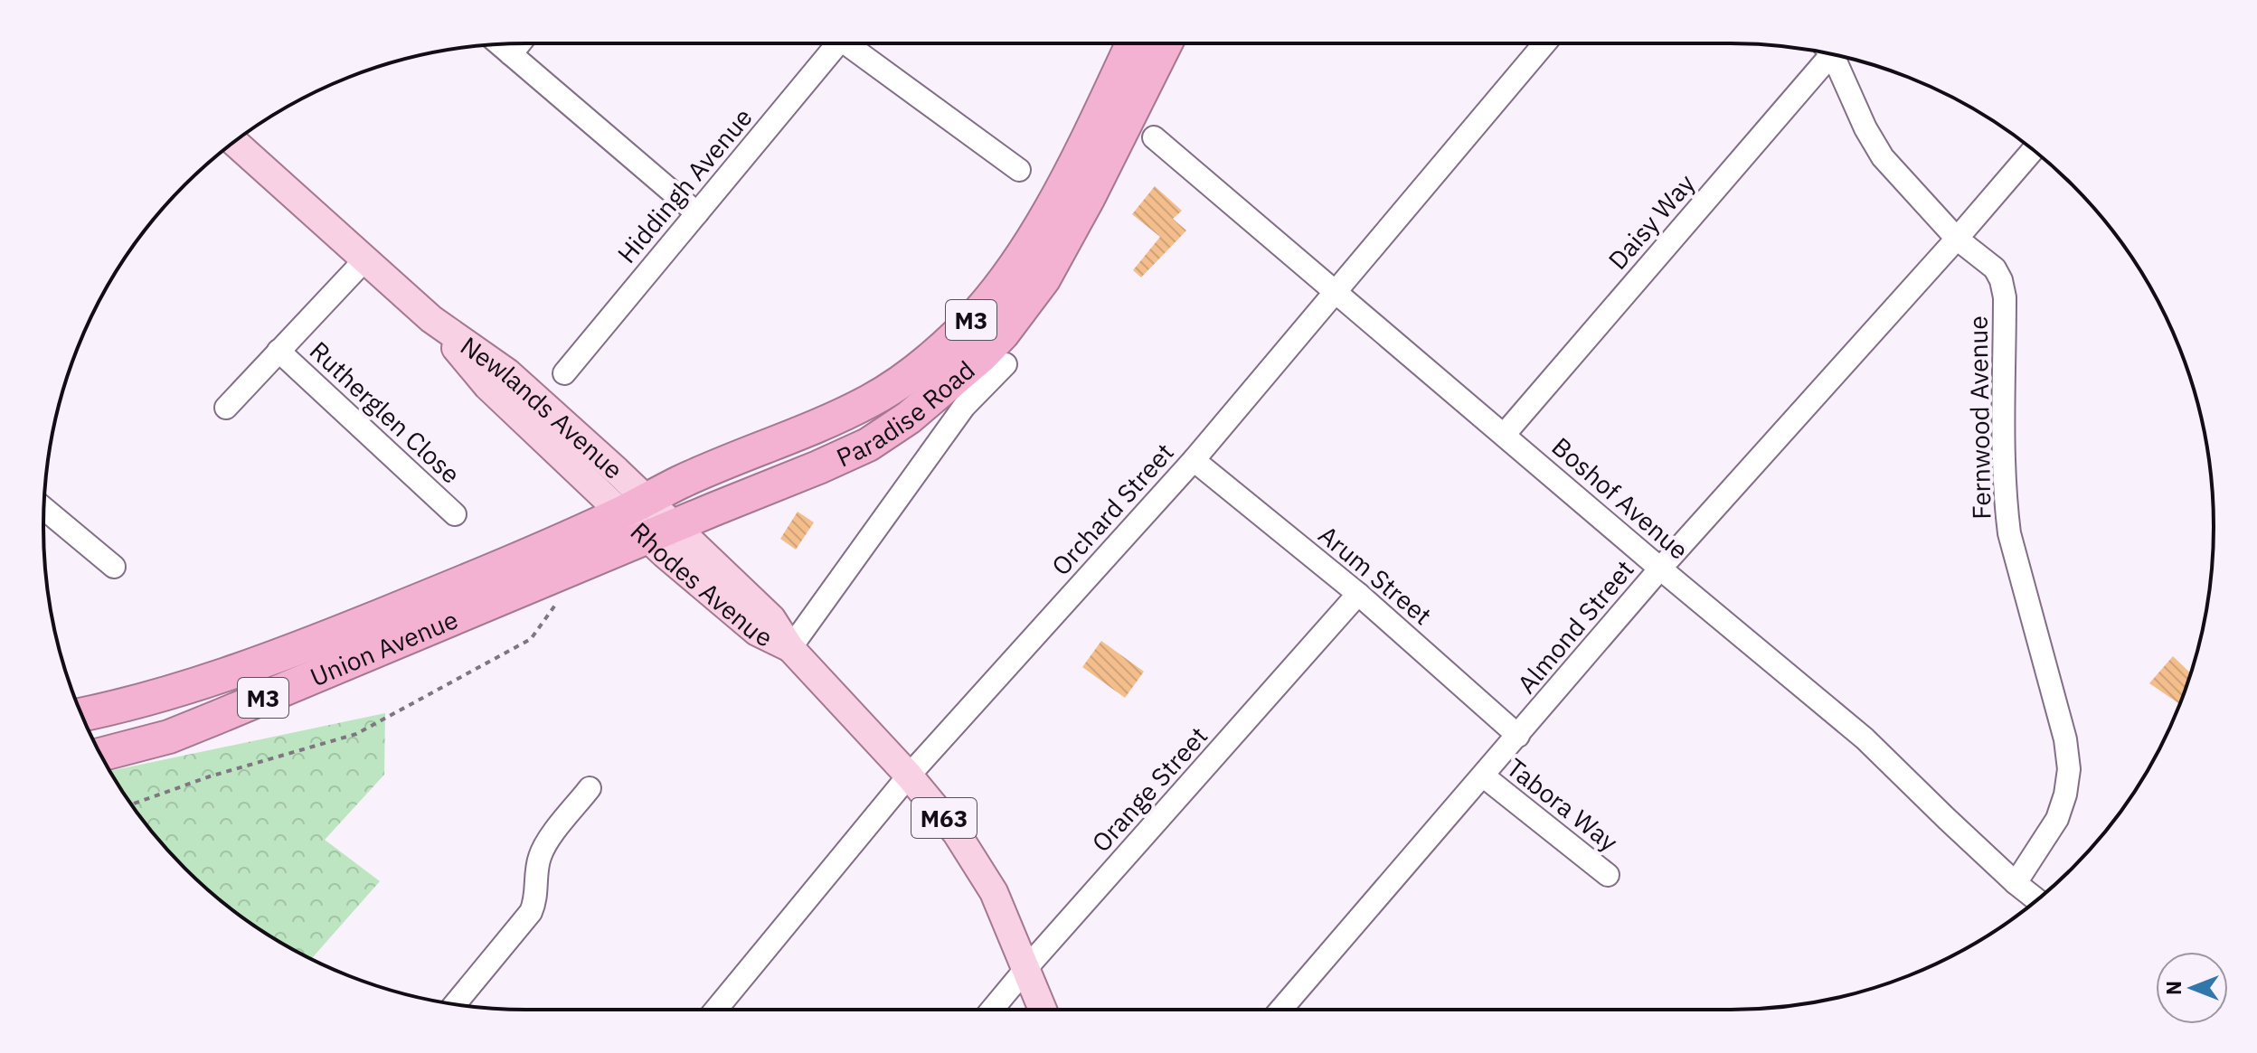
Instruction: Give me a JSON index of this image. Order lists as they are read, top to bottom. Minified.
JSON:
{"streets":{"highway":["M3","Paradise Road","Union Avenue"],"main road":["Newlands Avenue","Rhodes Avenue","M63"],"street":["Hiddingh Avenue","Daisy Way","Rutherglen Close","Fernwood Avenue","Boshof Avenue","Orchard Street","Arum Street","Almond Street","Orange Street","Tabora Way"]},"crossings":[["Daisy Way","Boshof Avenue"],["Newlands Avenue","Paradise Road"],["Newlands Avenue","Rhodes Avenue"],["Newlands Avenue","Union Avenue"],["Paradise Road","Rhodes Avenue"],["Paradise Road","Union Avenue"],["Fernwood Avenue","Boshof Avenue"],["Fernwood Avenue","Almond Street"],["Boshof Avenue","Orchard Street"],["Boshof Avenue","Almond Street"],["Orchard Street","Arum Street"],["Orchard Street","Rhodes Avenue"],["Arum Street","Almond Street"],["Arum Street","Orange Street"],["Rhodes Avenue","Union Avenue"],["Rhodes Avenue","Orange Street"],["Almond Street","Tabora Way"]],"north":"left"}
